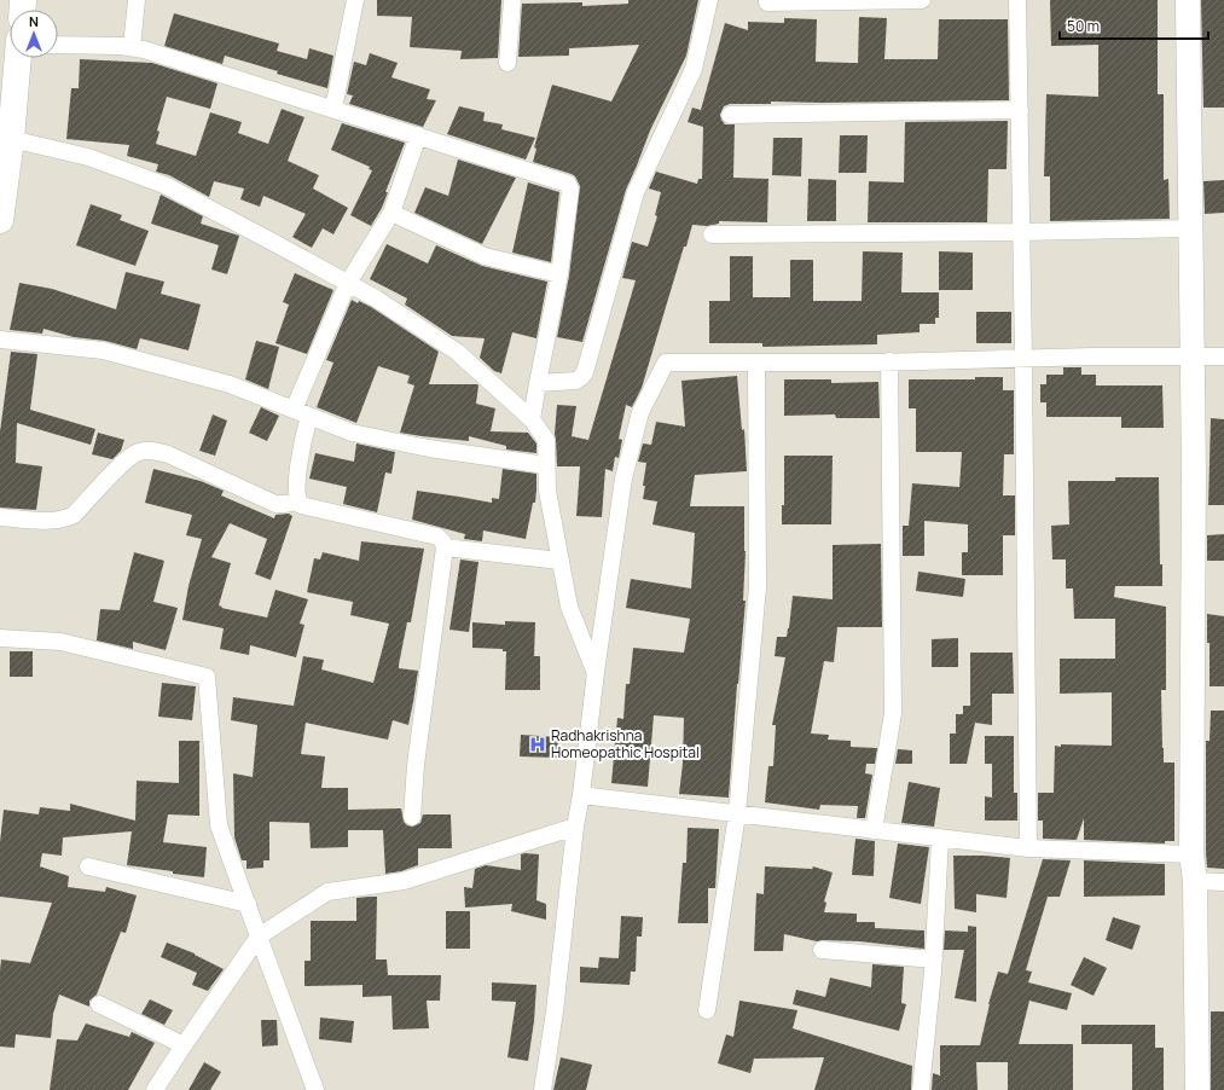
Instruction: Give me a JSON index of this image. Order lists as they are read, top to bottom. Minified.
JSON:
{"places":{"hospital":["Radhakrishna Homeopathic Hospital"]},"scale_bar":"50 m","north":"top"}
